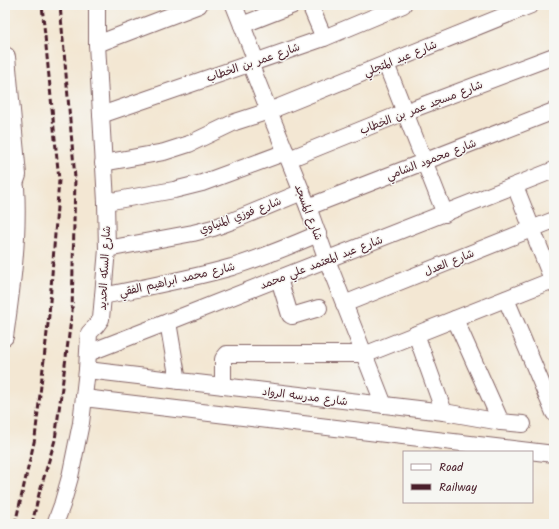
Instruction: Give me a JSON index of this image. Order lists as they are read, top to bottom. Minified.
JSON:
{"streets":{"street":["شارع عبد المتجلي","شارع عمر بن الخطاب","شارع مسجد عمر بن الخطاب","شارع محمود الشامي","شارع المسجد","شارع فوزي المنياوي","شارع عبد المعتمد علي محمد","شارع العدل","شارع السكه الحديد","شارع محمد ابراهيم الفقي","شارع مدرسه الرواد"]},"crossings":[["شارع عبد المتجلي","شارع المسجد"],["شارع عبد المتجلي","شارع السكه الحديد"],["شارع عمر بن الخطاب","شارع المسجد"],["شارع عمر بن الخطاب","شارع السكه الحديد"],["شارع مسجد عمر بن الخطاب","شارع المسجد"],["شارع مسجد عمر بن الخطاب","شارع السكه الحديد"],["شارع محمود الشامي","شارع المسجد"],["شارع المسجد","شارع فوزي المنياوي"],["شارع المسجد","شارع عبد المعتمد علي محمد"],["شارع المسجد","شارع العدل"],["شارع المسجد","شارع محمد ابراهيم الفقي"],["شارع المسجد","شارع مدرسه الرواد"],["شارع فوزي المنياوي","شارع السكه الحديد"],["شارع عبد المعتمد علي محمد","شارع السكه الحديد"],["شارع السكه الحديد","شارع محمد ابراهيم الفقي"],["شارع السكه الحديد","شارع مدرسه الرواد"]],"legend":["Road","Railway"]}
